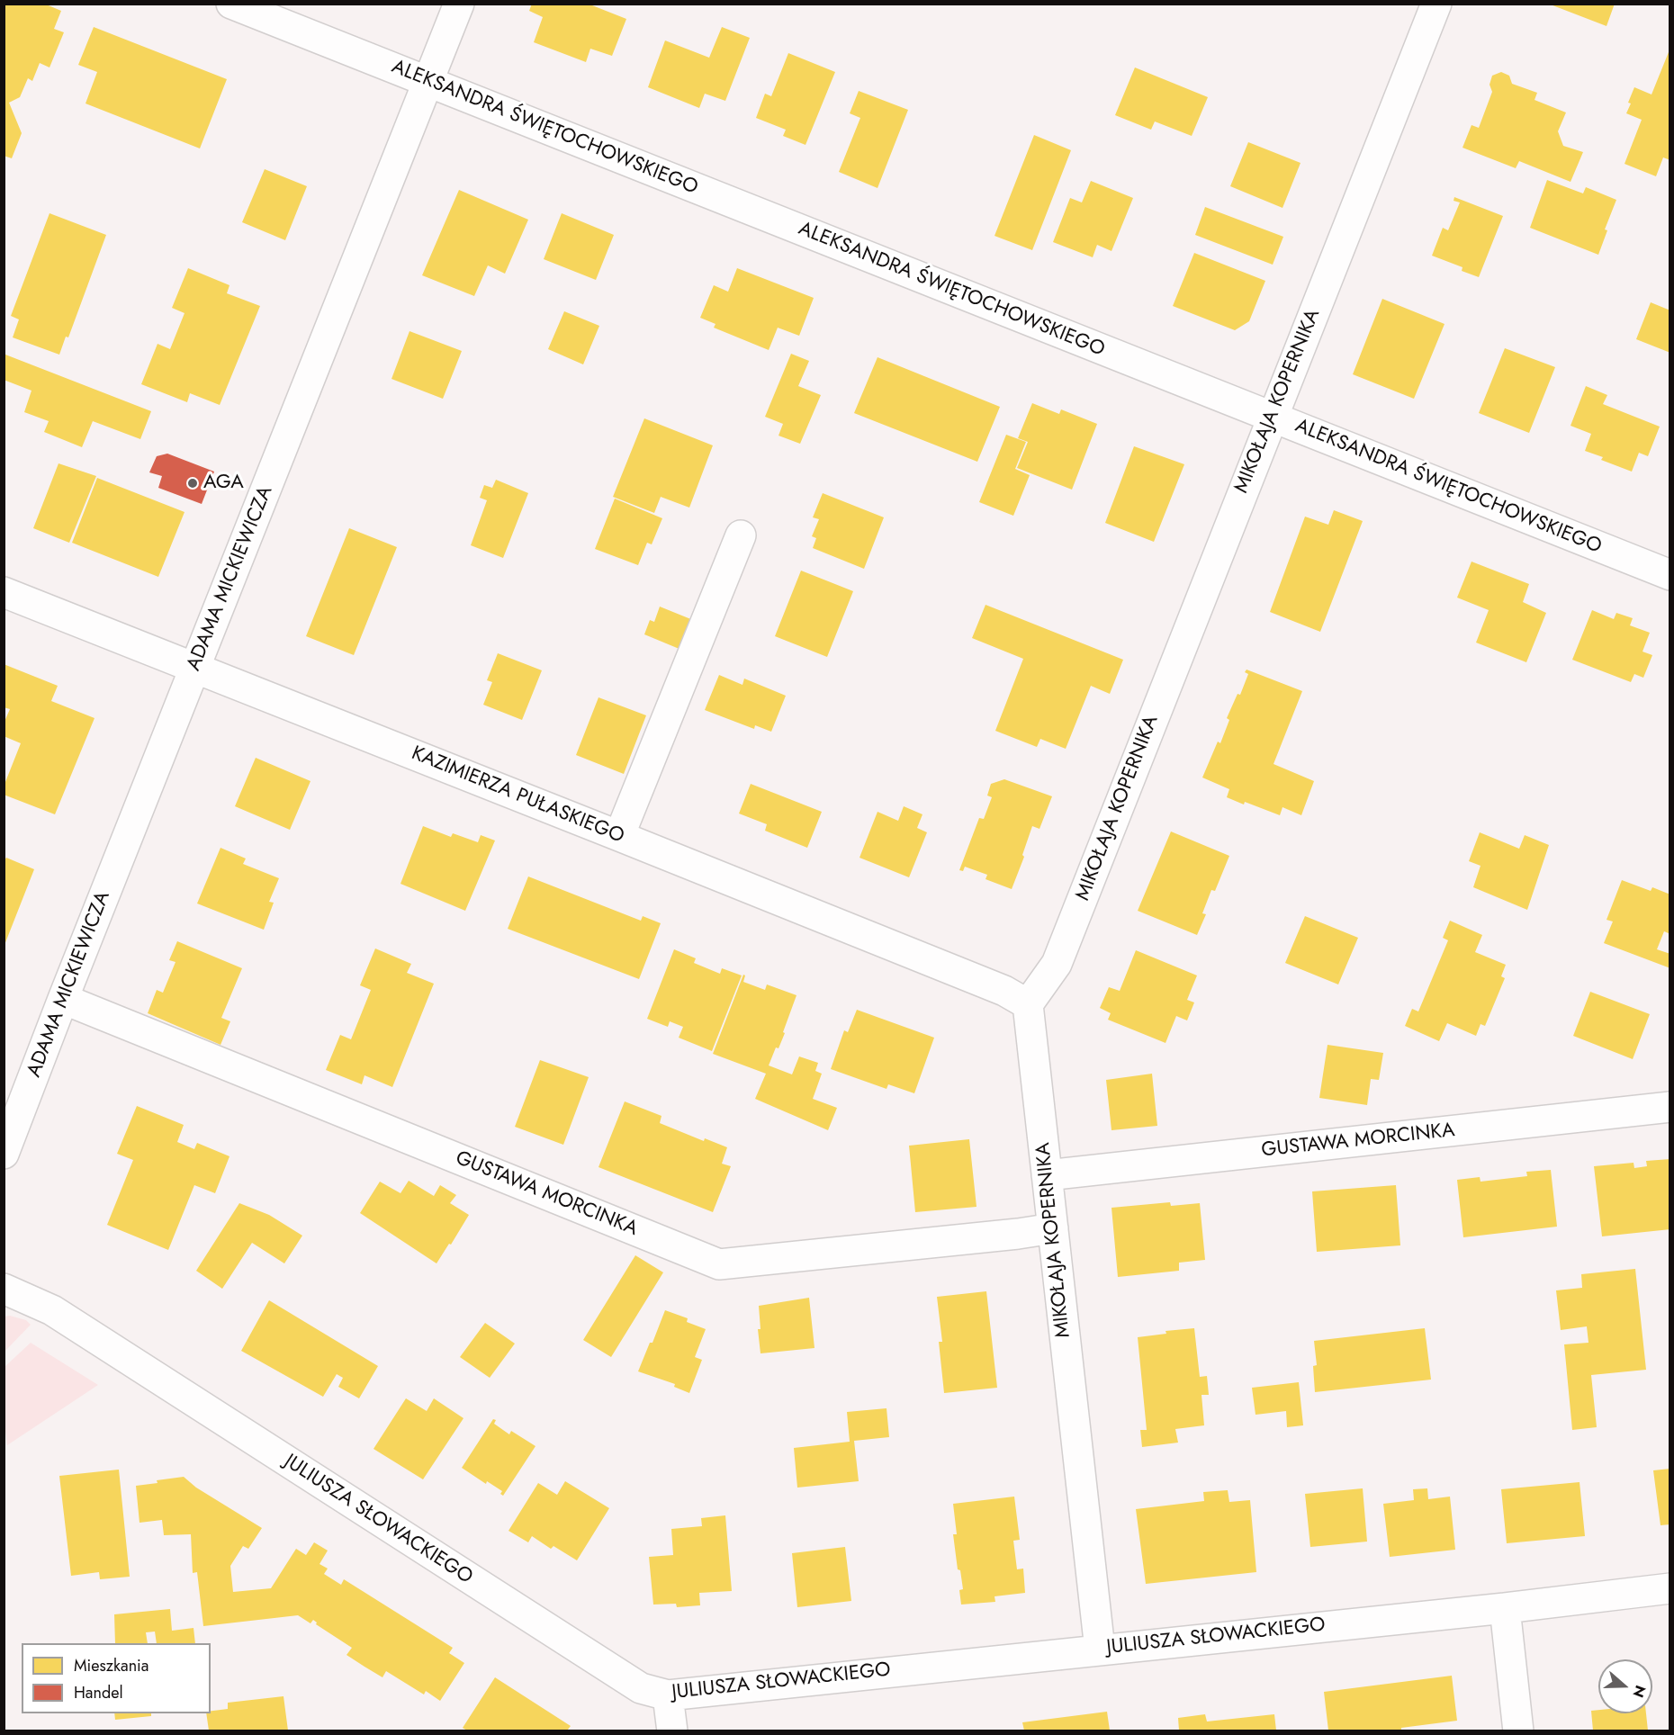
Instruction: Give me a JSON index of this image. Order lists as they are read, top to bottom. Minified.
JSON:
{"streets":{"street":["ALEKSANDRA ŚWIĘTOCHOWSKIEGO","MIKOŁAJA KOPERNIKA","ADAMA MICKIEWICZA","KAZIMIERZA PUŁASKIEGO","GUSTAWA MORCINKA","JULIUSZA SŁOWACKIEGO"]},"crossings":[["ALEKSANDRA ŚWIĘTOCHOWSKIEGO","MIKOŁAJA KOPERNIKA"],["ALEKSANDRA ŚWIĘTOCHOWSKIEGO","ADAMA MICKIEWICZA"],["MIKOŁAJA KOPERNIKA","KAZIMIERZA PUŁASKIEGO"],["MIKOŁAJA KOPERNIKA","GUSTAWA MORCINKA"],["MIKOŁAJA KOPERNIKA","JULIUSZA SŁOWACKIEGO"],["ADAMA MICKIEWICZA","KAZIMIERZA PUŁASKIEGO"],["ADAMA MICKIEWICZA","GUSTAWA MORCINKA"]],"places":["AGA"],"legend":["Mieszkania","Handel"],"north":"right"}
